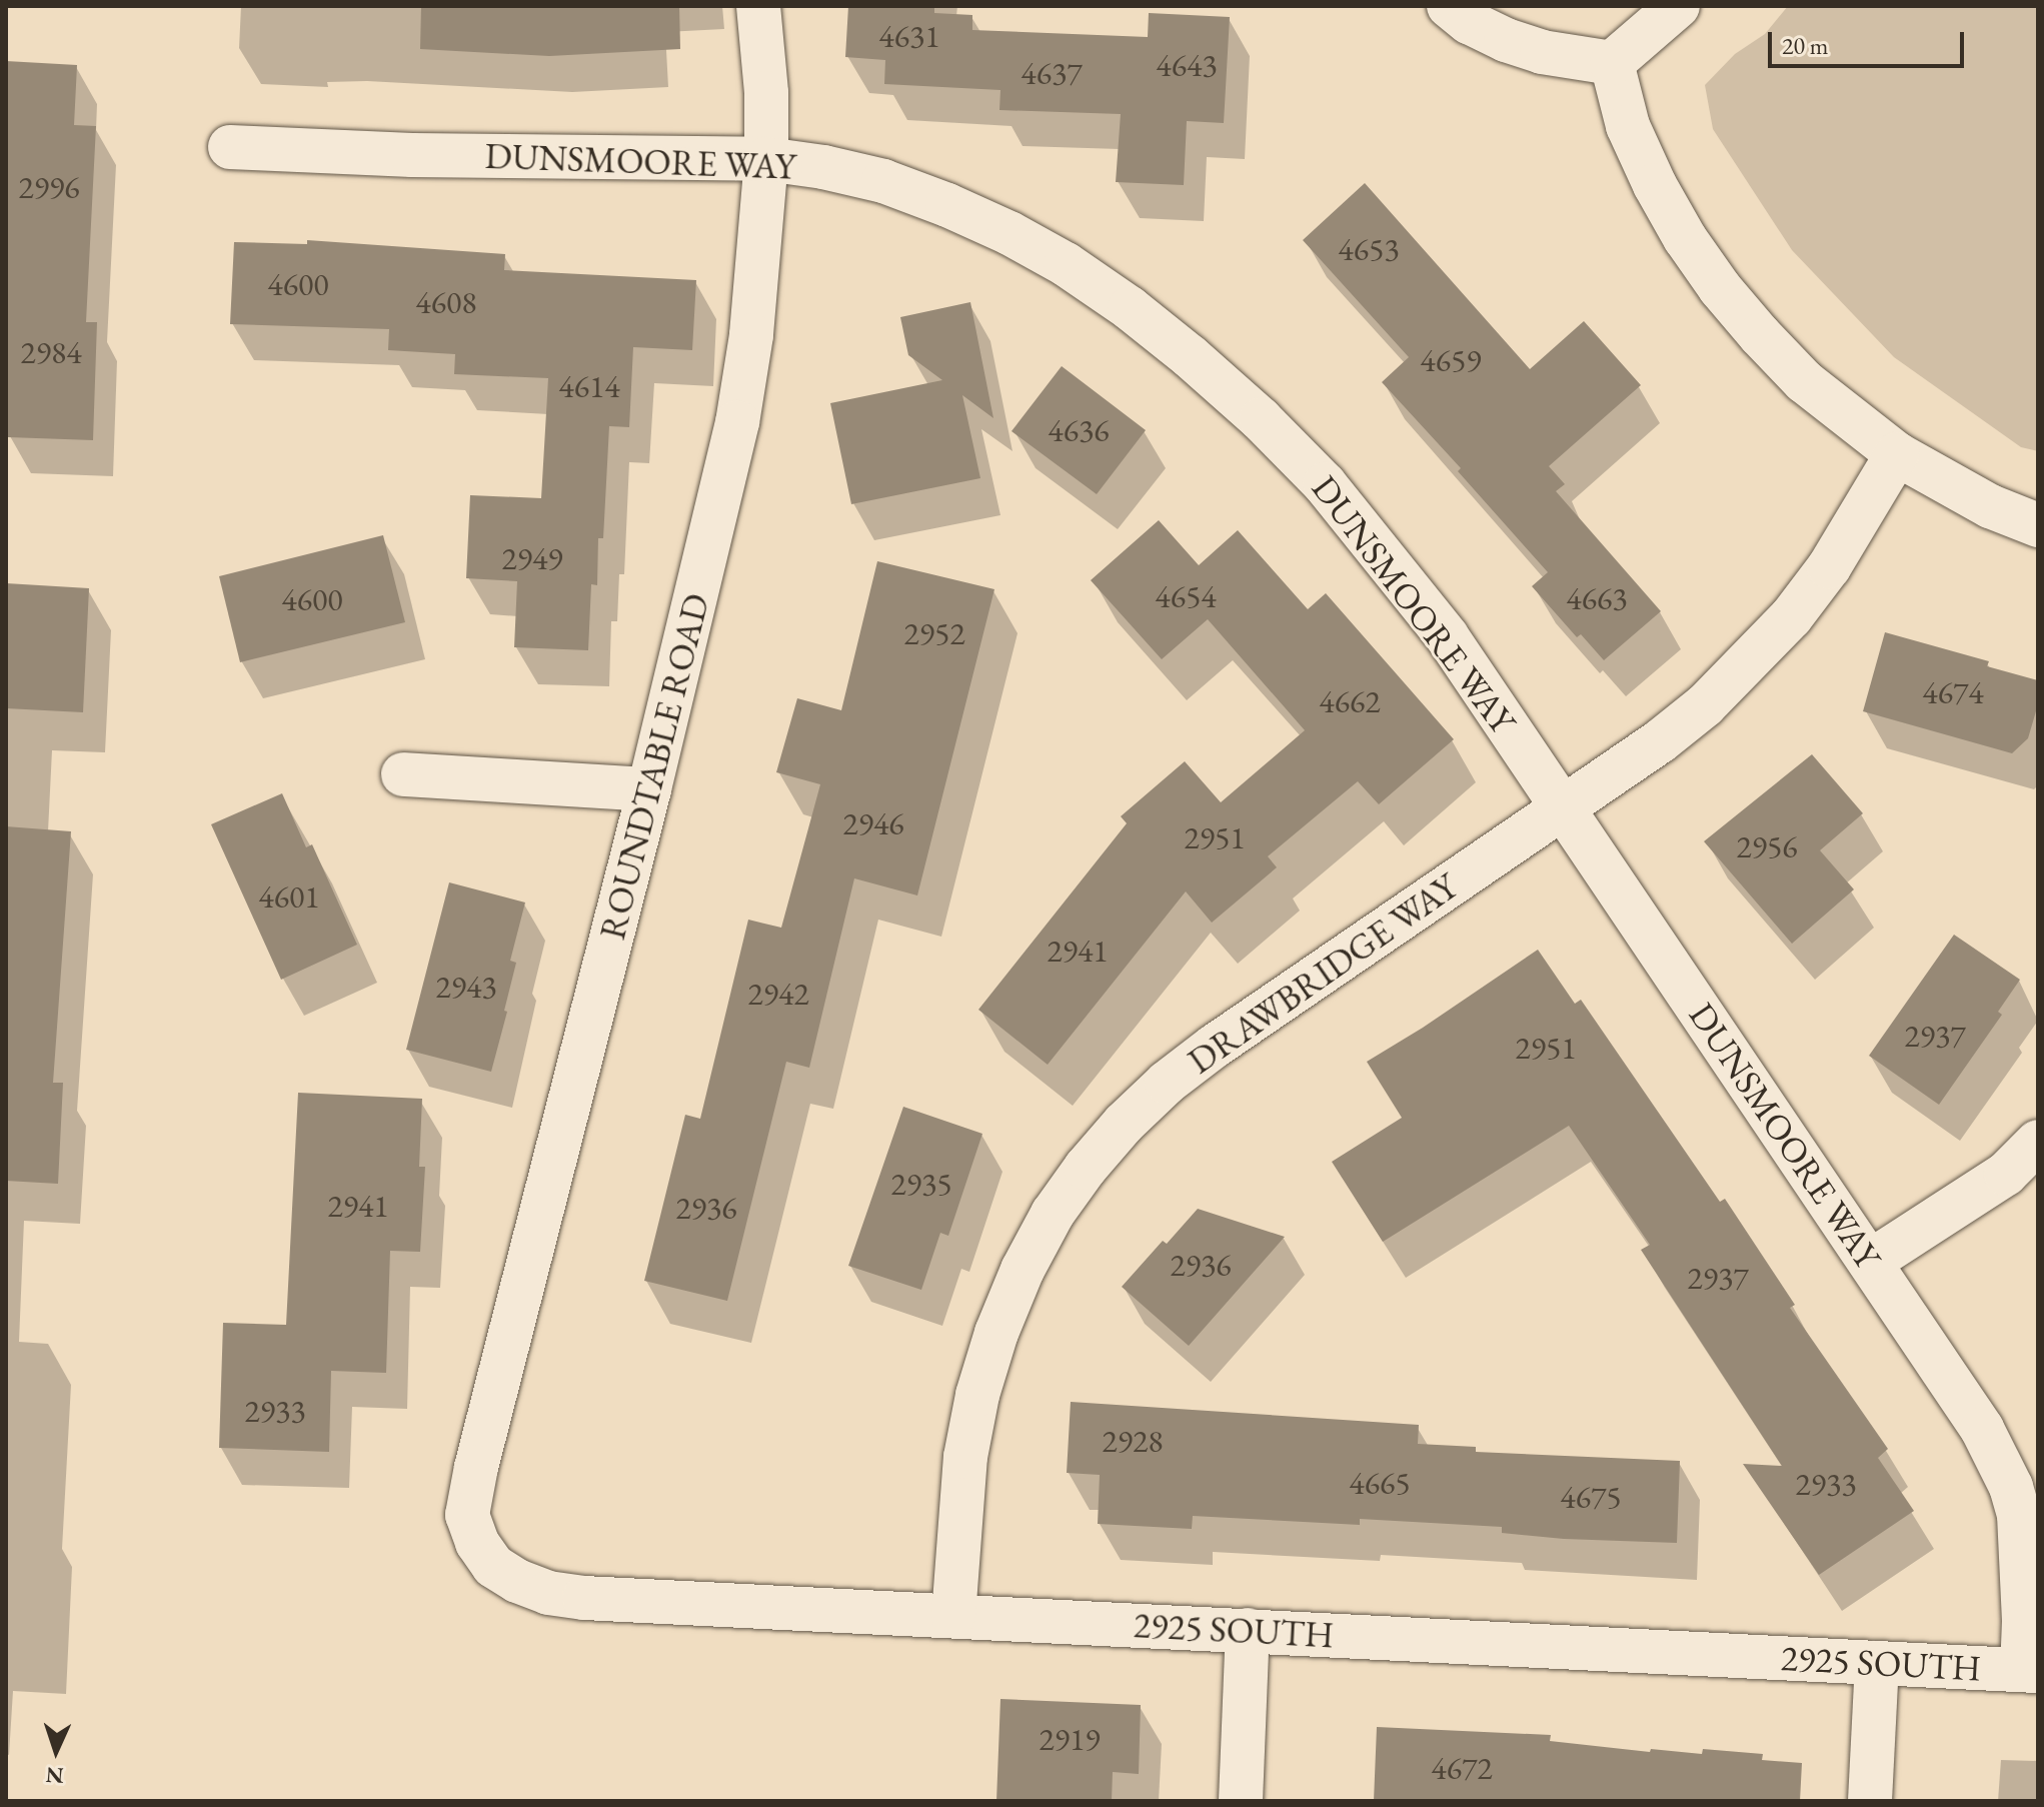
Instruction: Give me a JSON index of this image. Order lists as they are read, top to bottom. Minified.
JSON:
{"streets":{"street":["DUNSMOORE WAY","ROUNDTABLE ROAD","DRAWBRIDGE WAY","2925 SOUTH"]},"crossings":[["DUNSMOORE WAY","ROUNDTABLE ROAD"],["DUNSMOORE WAY","DRAWBRIDGE WAY"],["DUNSMOORE WAY","2925 SOUTH"],["ROUNDTABLE ROAD","2925 SOUTH"],["DRAWBRIDGE WAY","2925 SOUTH"]],"house_numbers":["4631","4643","4637","2996","4653","4600","4608","2984","4659","4614","4636","2949","4654","4663","4600","2952","4674","4662","2946","2951","2956","4601","2941","2943","2942","2937","2951","2935","2941","2936","2936","2937","2933","2928","4665","2933","4675","2919","4672"],"scale_bar":"20 m","north":"bottom"}
